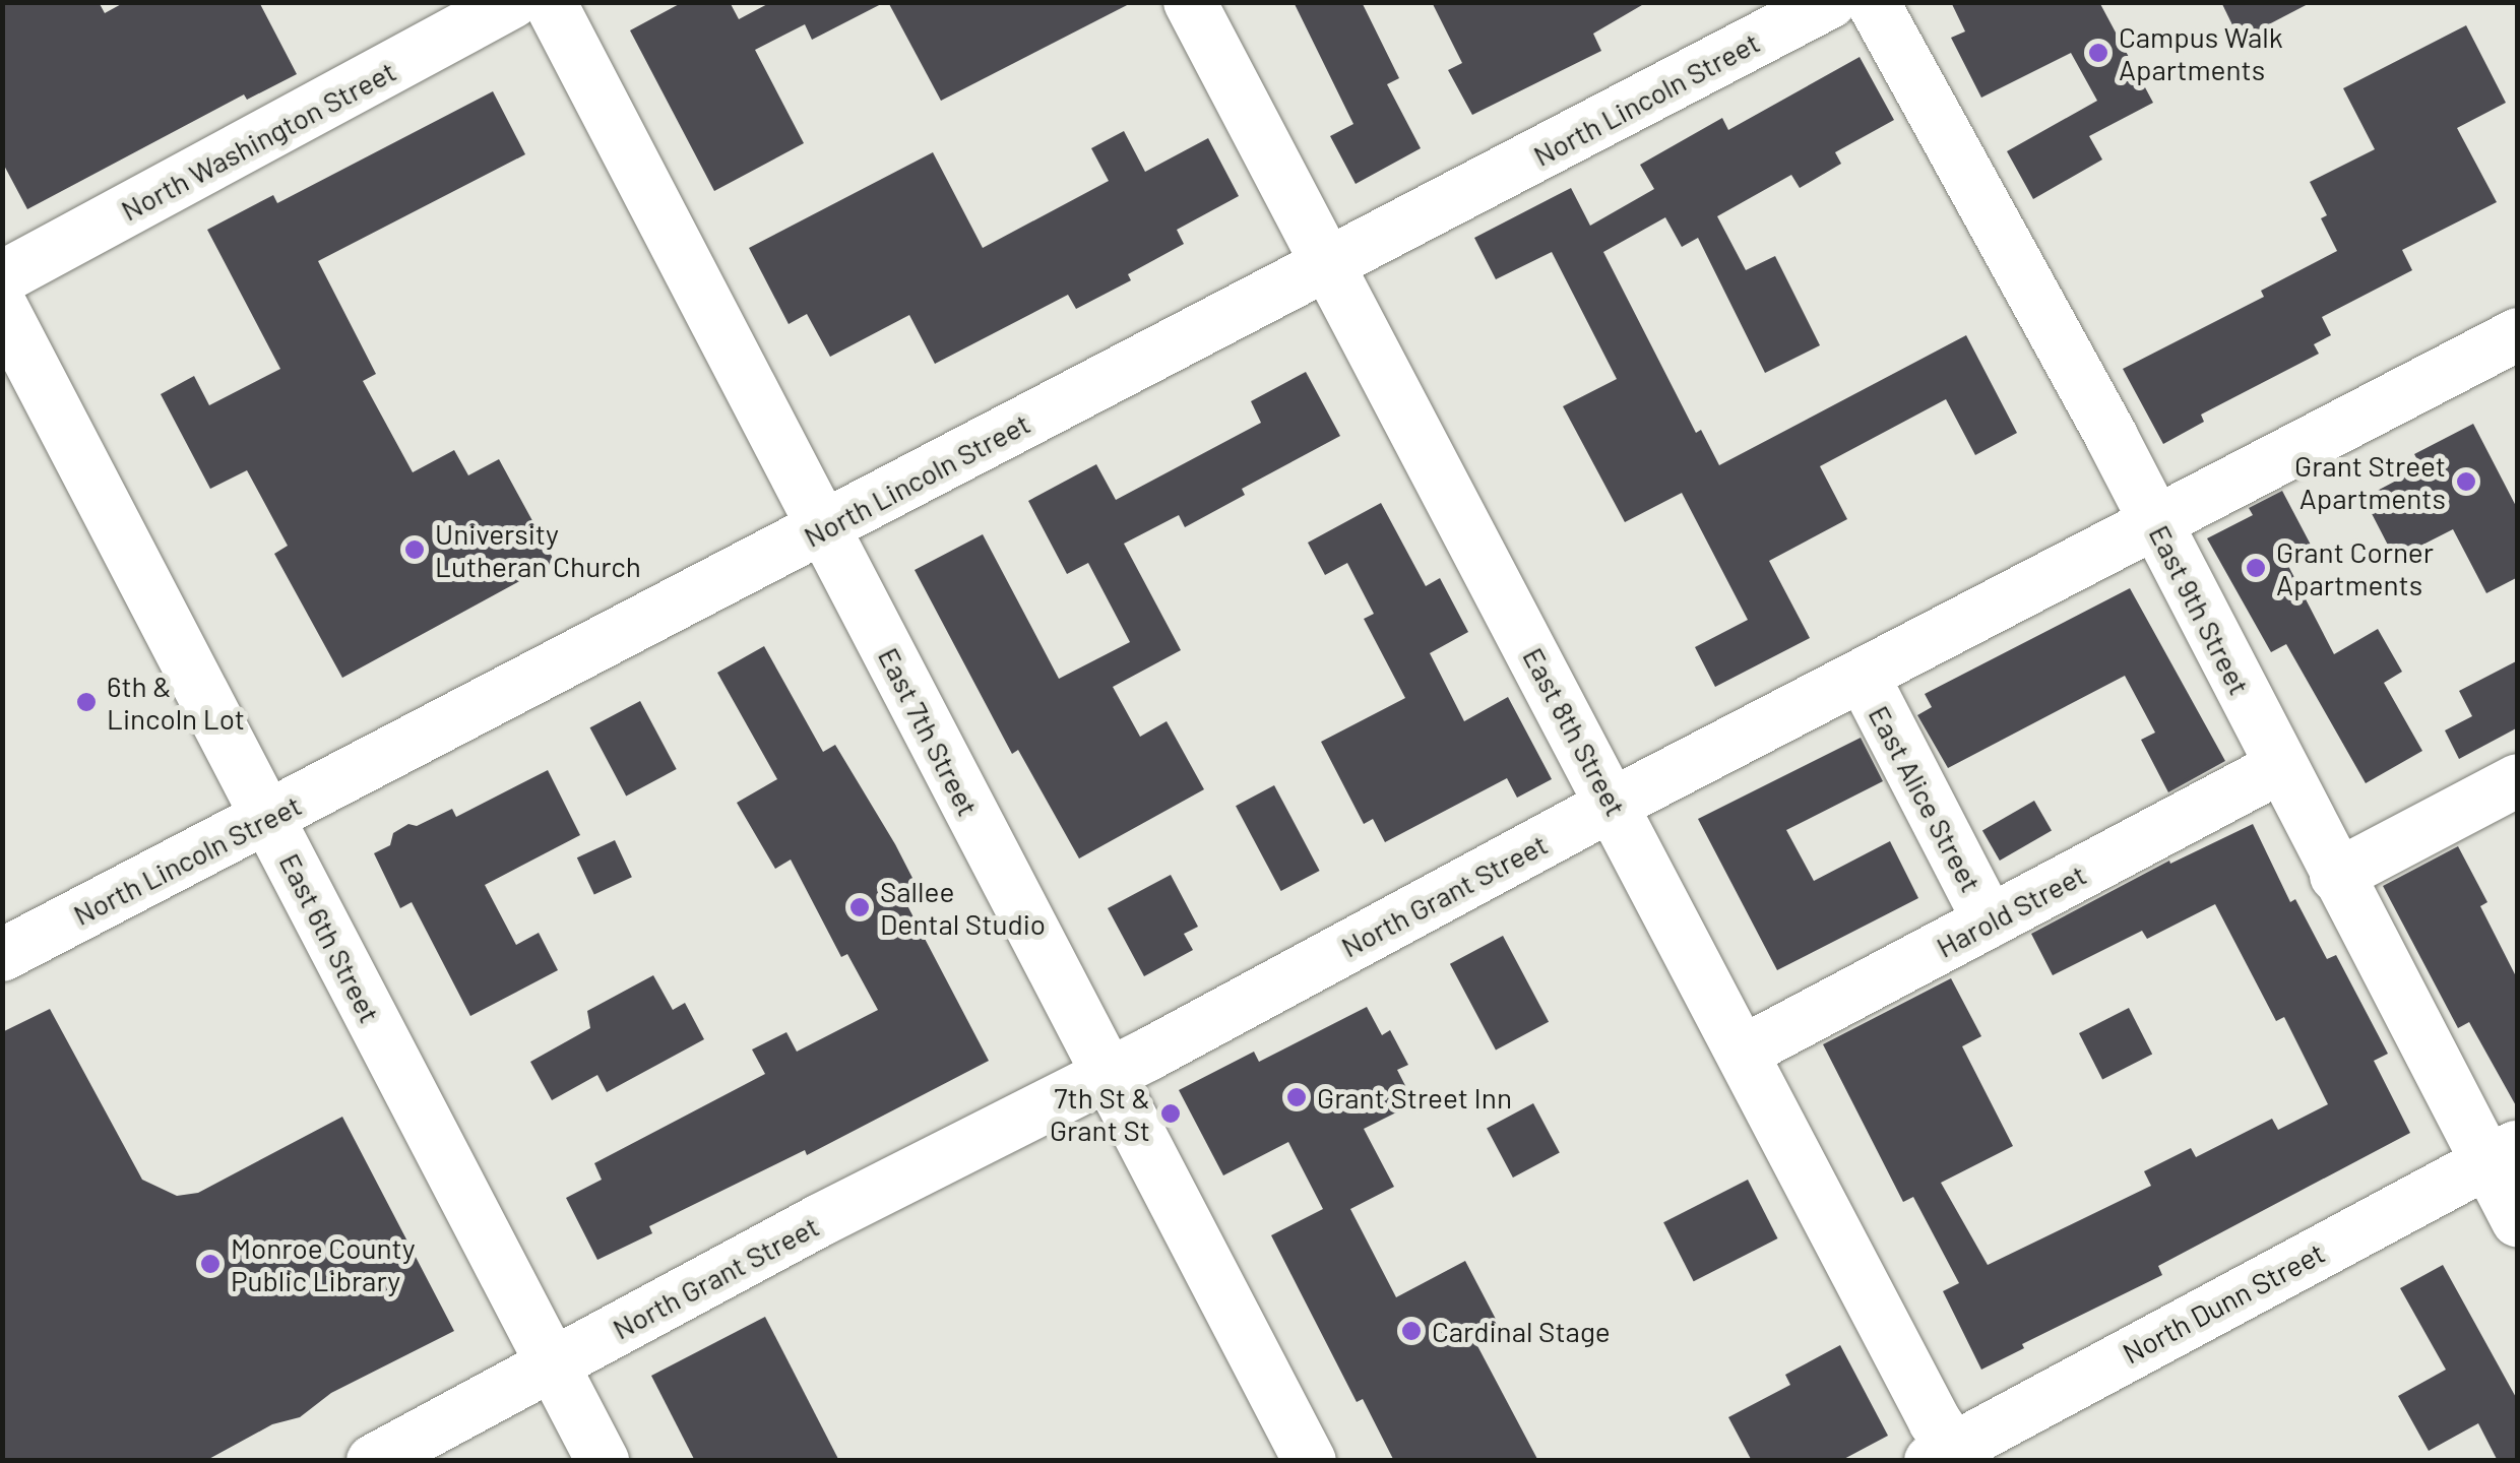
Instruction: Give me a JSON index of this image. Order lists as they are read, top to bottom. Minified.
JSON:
{"streets":{"street":["North Lincoln Street","North Washington Street","East 9th Street","East 7th Street","East 8th Street","East Alice Street","North Grant Street","Harold Street","East 6th Street","North Dunn Street"]},"crossings":[["North Lincoln Street","East 7th Street"],["North Lincoln Street","East 8th Street"],["North Lincoln Street","East 6th Street"],["East 9th Street","North Grant Street"],["East 9th Street","Harold Street"],["East 9th Street","North Dunn Street"],["East 7th Street","North Grant Street"],["East 8th Street","North Grant Street"],["East 8th Street","Harold Street"],["East 8th Street","North Dunn Street"],["East Alice Street","North Grant Street"],["East Alice Street","Harold Street"],["North Grant Street","East 6th Street"]],"places":["Campus Walk Apartments","Grant Street Apartments","University Lutheran Church","Grant Corner Apartments","6th & Lincoln Lot","Sallee Dental Studio","Grant Street Inn","7th St & Grant St","Monroe County Public Library","Cardinal Stage"]}
